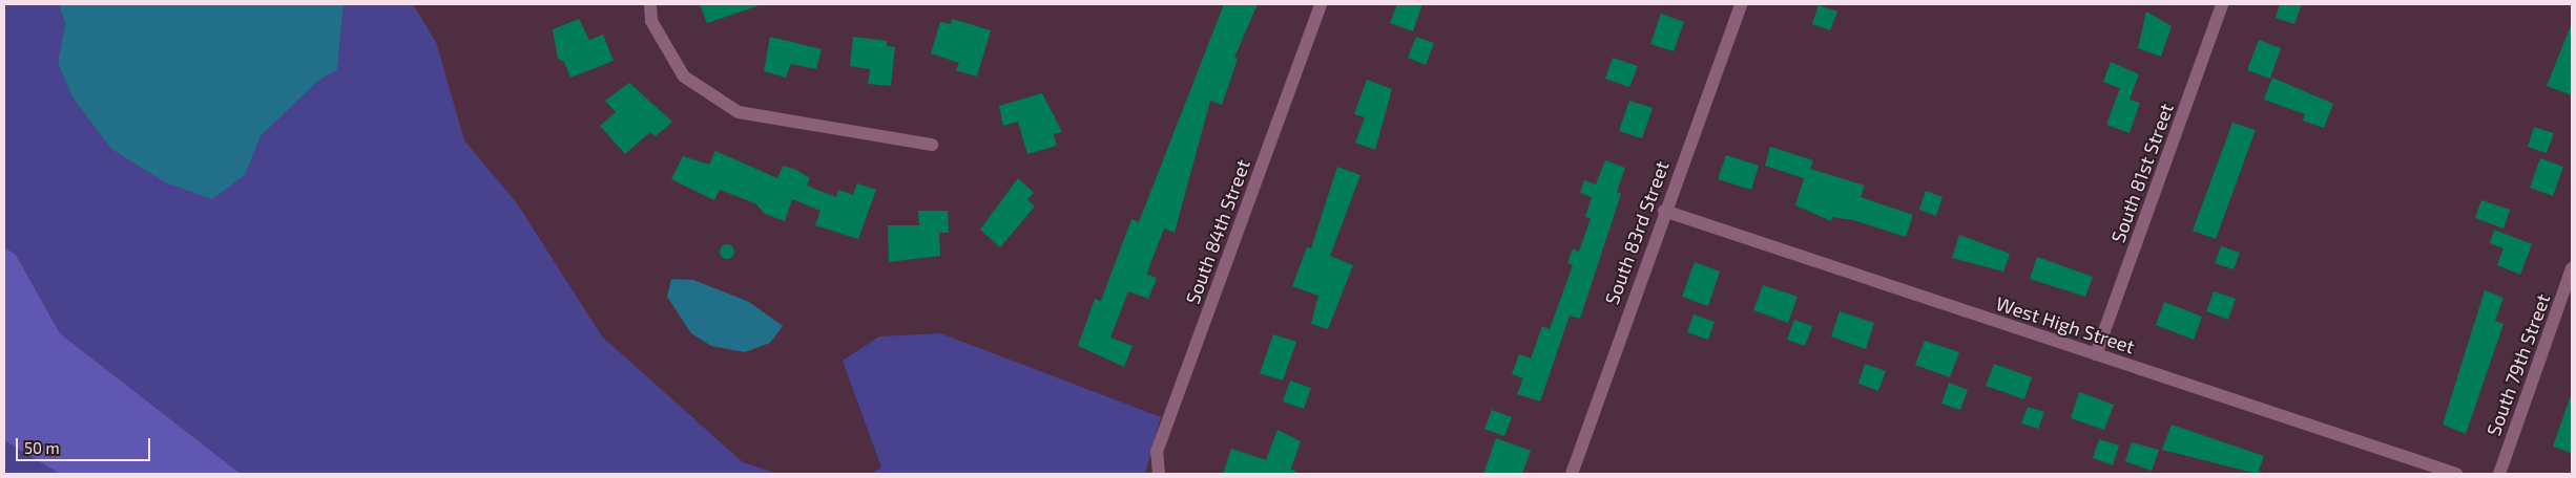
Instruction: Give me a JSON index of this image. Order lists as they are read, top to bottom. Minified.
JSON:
{"streets":{"street":["South 81st Street","South 84th Street","South 83rd Street","West High Street","South 79th Street"]},"crossings":[["South 81st Street","West High Street"],["South 83rd Street","West High Street"]],"scale_bar":"50 m"}
